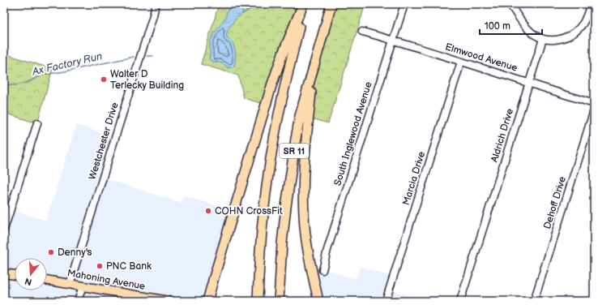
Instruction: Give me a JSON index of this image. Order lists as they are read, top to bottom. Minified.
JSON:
{"streets":{"highway":["SR 11"],"main road":["Mahoning Avenue"],"street":["Elmwood Avenue","South Inglewood Avenue","Aldrich Drive","Westchester Drive","Marcia Drive","Dehoff Drive"]},"crossings":[["Elmwood Avenue","South Inglewood Avenue"],["Elmwood Avenue","Aldrich Drive"],["Elmwood Avenue","Marcia Drive"],["Westchester Drive","Mahoning Avenue"]],"water":["Ax Factory Run"],"places":["Walter D Terlecky Building","COHN CrossFit","Denny's","PNC Bank"],"scale_bar":"100 m","north":"bottom"}
